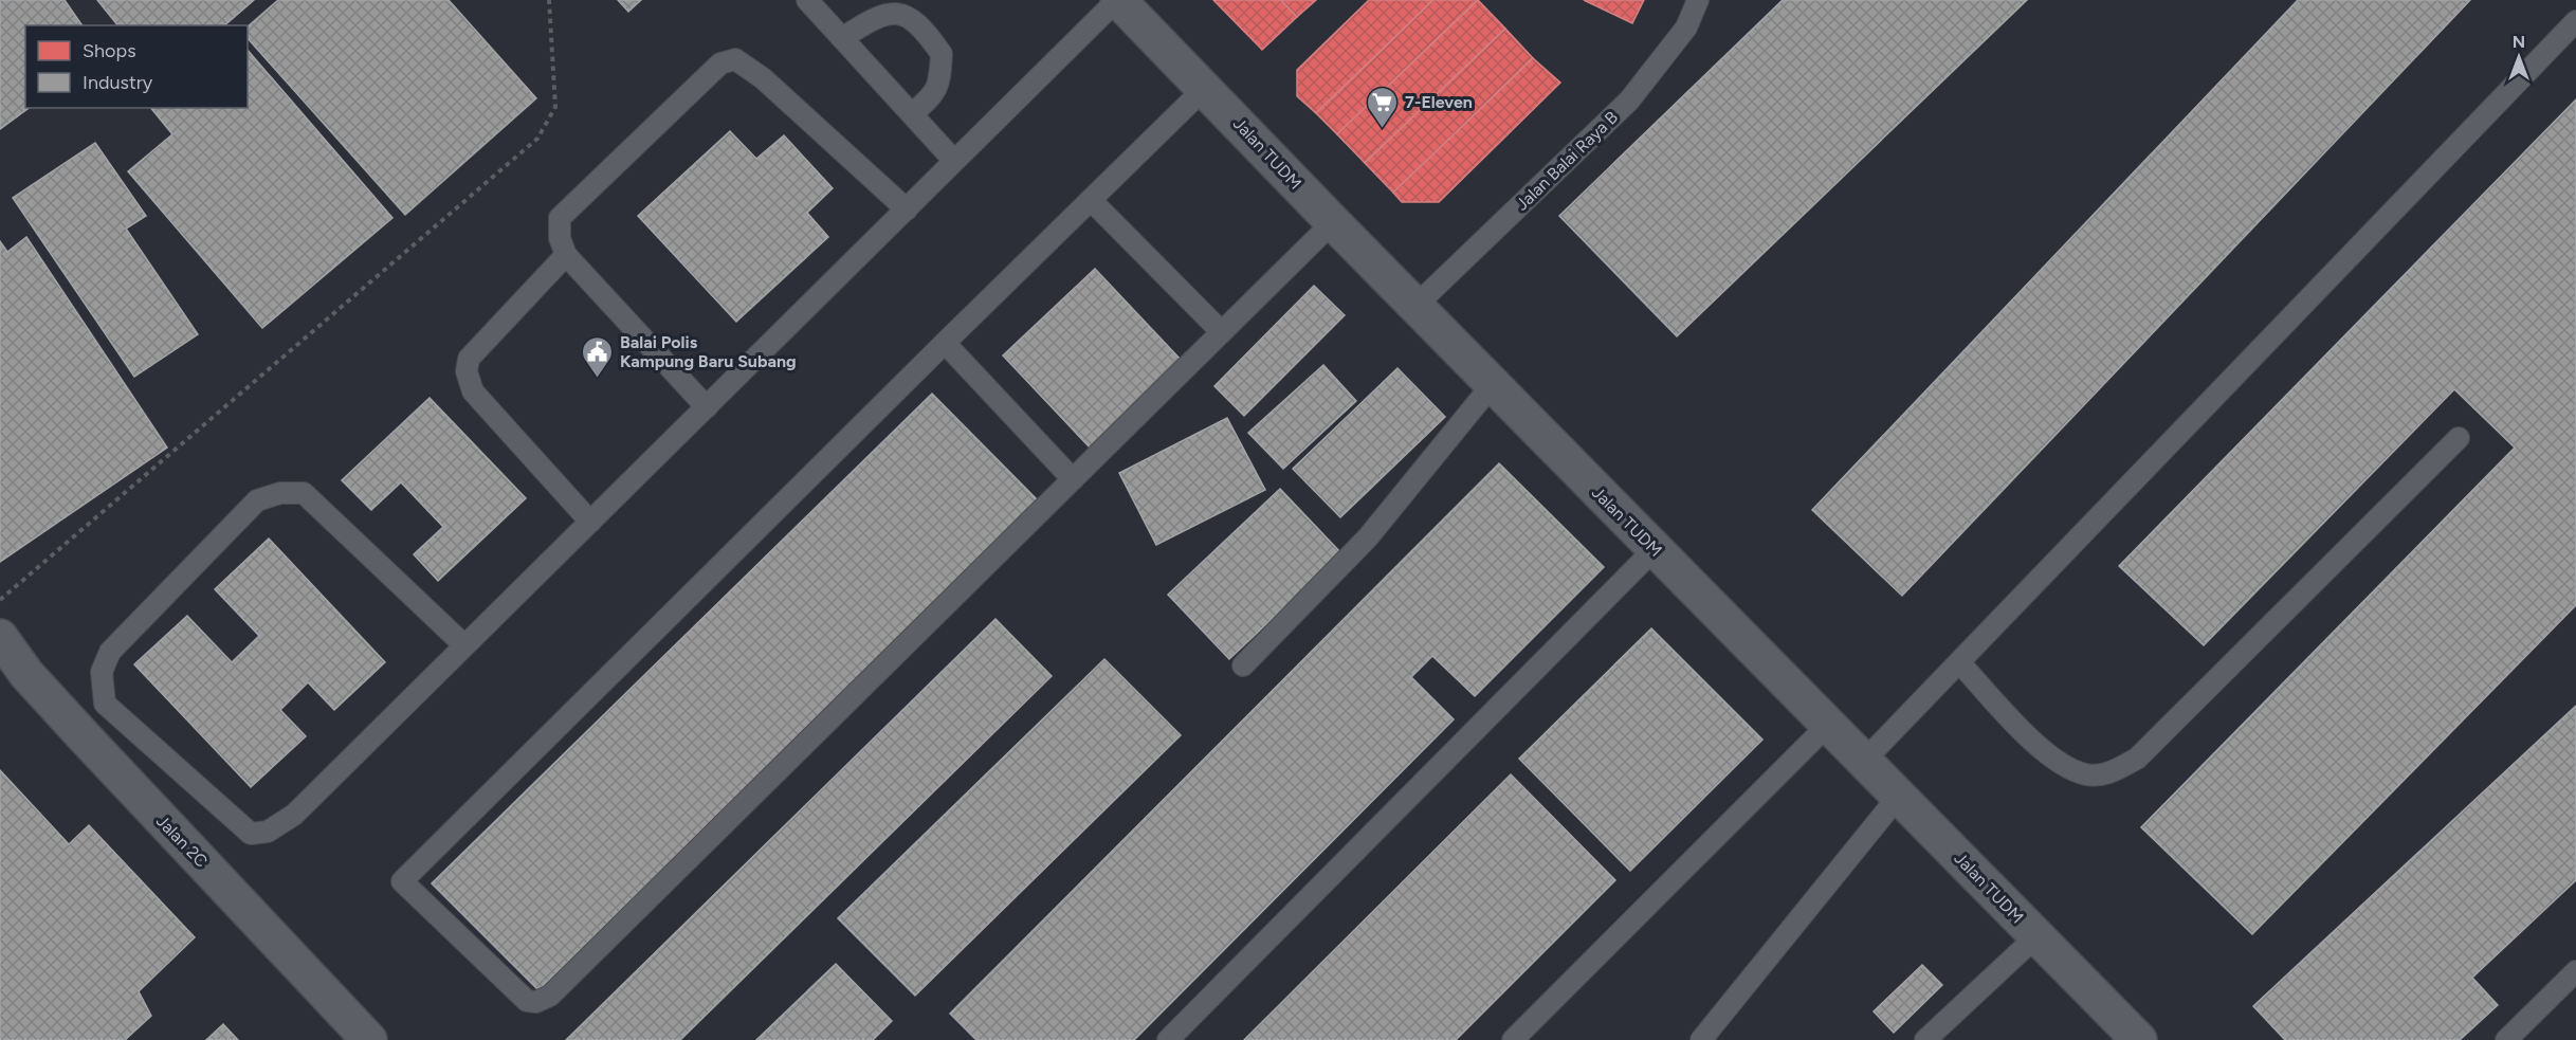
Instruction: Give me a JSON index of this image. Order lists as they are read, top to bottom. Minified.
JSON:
{"streets":{"street":["Jalan TUDM","Jalan 2C"],"lane":["Jalan Balai Raya B"]},"crossings":[["Jalan TUDM","Jalan Balai Raya B"]],"places":{"supermarket":["7-Eleven"],"public building":["Balai Polis Kampung Baru Subang"]},"legend":["Shops","Industry"],"north":"top"}
